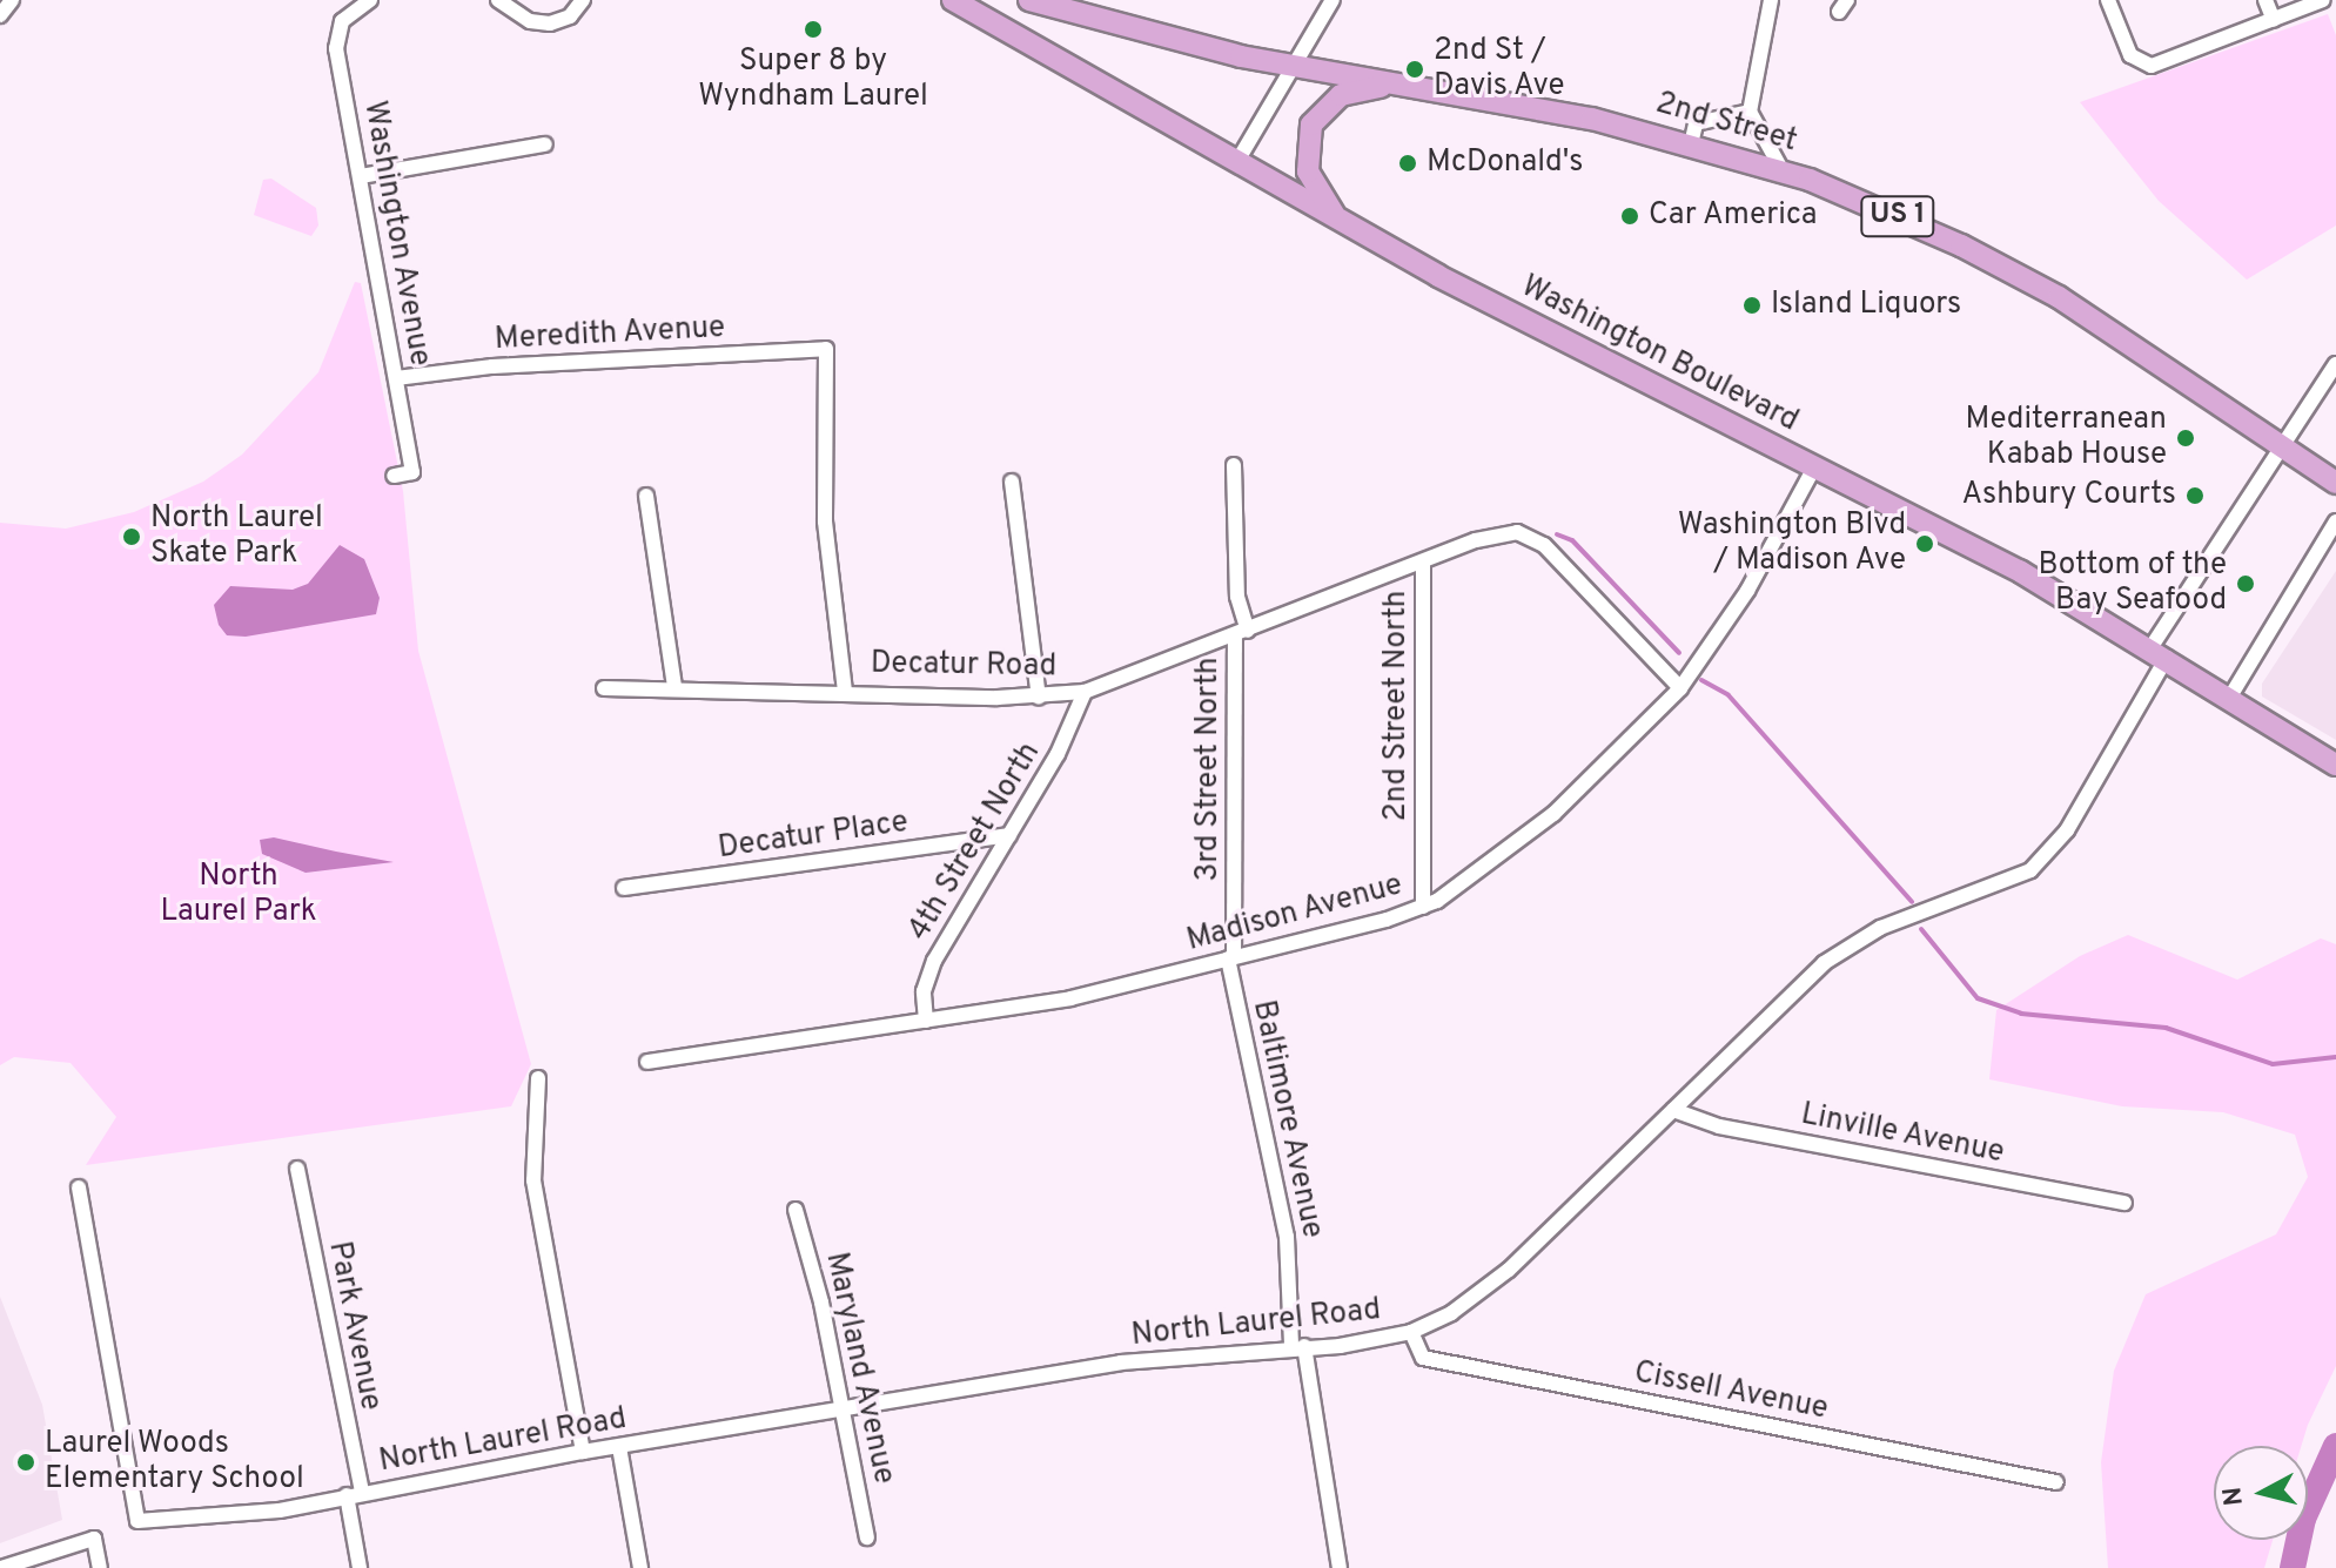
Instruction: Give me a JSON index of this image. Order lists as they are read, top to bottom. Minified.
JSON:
{"streets":{"main road":["2nd Street","US 1","Washington Boulevard"],"street":["Washington Avenue","Meredith Avenue","Decatur Road","2nd Street North","3rd Street North","Decatur Place","4th Street North","Madison Avenue","Baltimore Avenue","Linville Avenue","North Laurel Road","Park Avenue","Maryland Avenue","Cissell Avenue"]},"crossings":[["2nd Street","North Laurel Road"],["Washington Avenue","Meredith Avenue"],["Meredith Avenue","Decatur Road"],["Washington Boulevard","Madison Avenue"],["Washington Boulevard","North Laurel Road"],["Decatur Road","2nd Street North"],["Decatur Road","3rd Street North"],["Decatur Road","4th Street North"],["Decatur Road","Madison Avenue"],["2nd Street North","Madison Avenue"],["3rd Street North","Madison Avenue"],["3rd Street North","Baltimore Avenue"],["Decatur Place","4th Street North"],["4th Street North","Madison Avenue"],["Madison Avenue","Baltimore Avenue"],["Baltimore Avenue","North Laurel Road"],["Linville Avenue","North Laurel Road"],["North Laurel Road","Park Avenue"],["North Laurel Road","Maryland Avenue"],["North Laurel Road","Cissell Avenue"]],"parks":["North Laurel Park"],"places":["Super 8 by Wyndham Laurel","2nd St / Davis Ave","McDonald's","Car America","Island Liquors","Mediterranean Kabab House","Ashbury Courts","North Laurel Skate Park","Washington Blvd / Madison Ave","Bottom of the Bay Seafood","Laurel Woods Elementary School"],"north":"left"}
